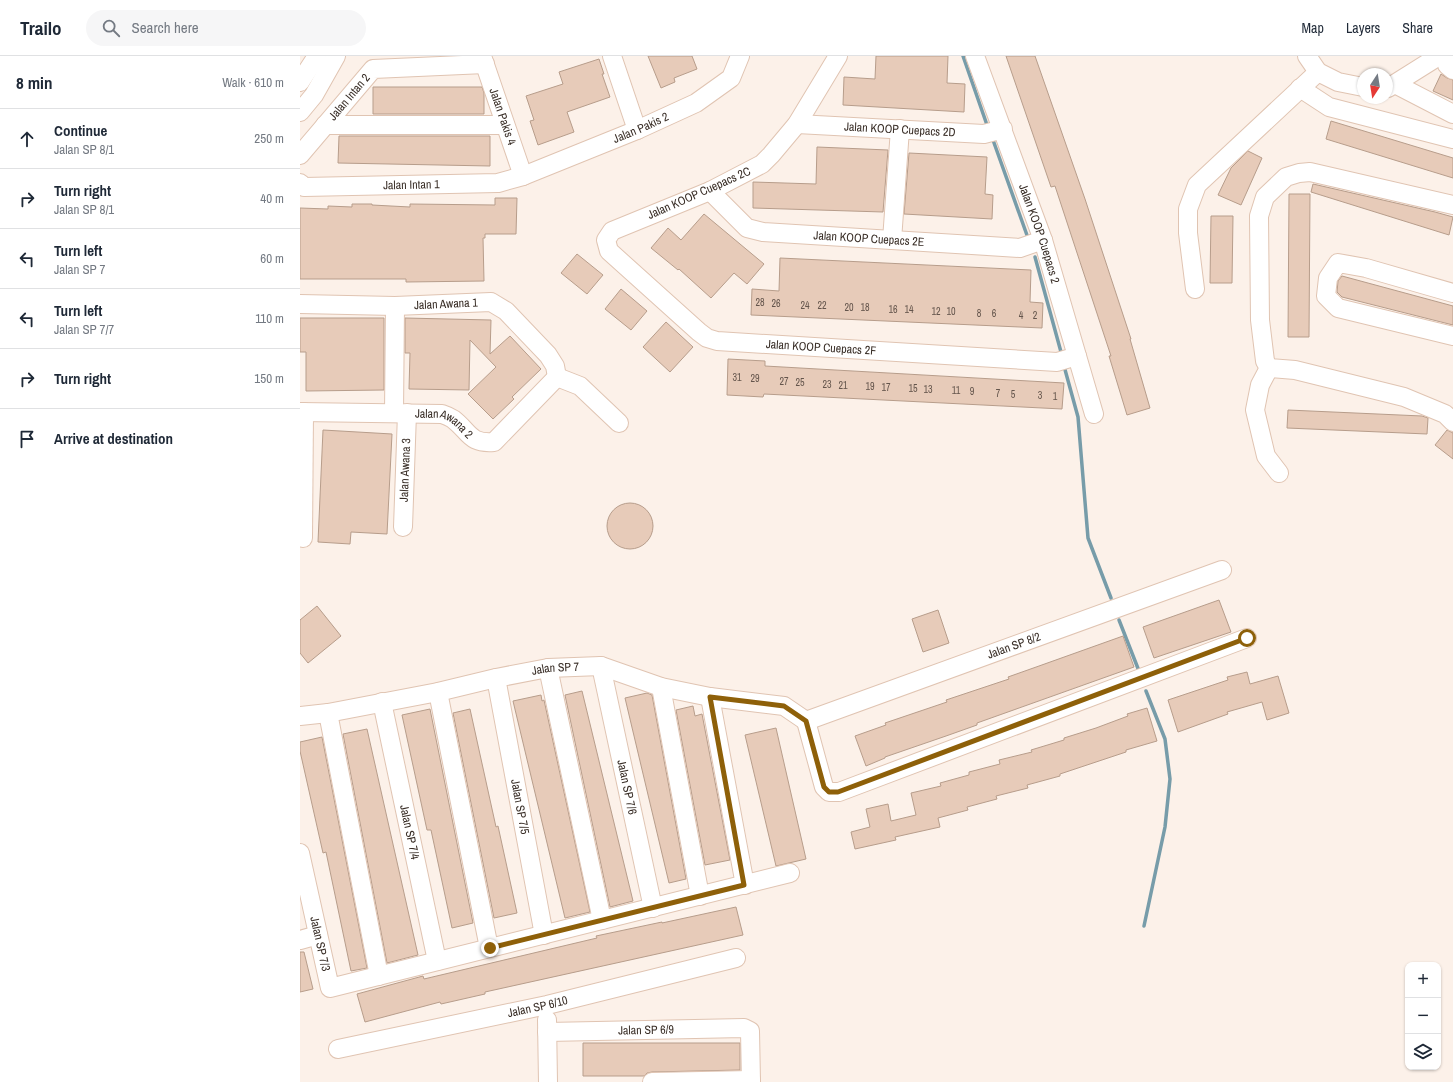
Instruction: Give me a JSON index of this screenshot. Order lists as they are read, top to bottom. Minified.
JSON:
{"streets":{"street":["Jalan Intan 2","Jalan Pakis 4","Jalan Pakis 2","Jalan KOOP Cuepacs 2D","Jalan Intan 1","Jalan KOOP Cuepacs 2C","Jalan KOOP Cuepacs 2","Jalan KOOP Cuepacs 2E","Jalan Awana 1","Jalan KOOP Cuepacs 2F","Jalan Awana 2","Jalan Awana 3","Jalan SP 8/2","Jalan SP 7","Jalan SP 7/6","Jalan SP 7/5","Jalan SP 7/4","Jalan SP 7/3","Jalan SP 6/10","Jalan SP 6/9"]},"crossings":[["Jalan Intan 2","Jalan Pakis 4"],["Jalan Pakis 4","Jalan Pakis 2"],["Jalan Pakis 4","Jalan Intan 1"],["Jalan Pakis 2","Jalan Intan 1"],["Jalan KOOP Cuepacs 2D","Jalan KOOP Cuepacs 2C"],["Jalan KOOP Cuepacs 2D","Jalan KOOP Cuepacs 2"],["Jalan KOOP Cuepacs 2C","Jalan KOOP Cuepacs 2E"],["Jalan KOOP Cuepacs 2C","Jalan KOOP Cuepacs 2F"],["Jalan KOOP Cuepacs 2","Jalan KOOP Cuepacs 2E"],["Jalan KOOP Cuepacs 2","Jalan KOOP Cuepacs 2F"],["Jalan Awana 1","Jalan Awana 2"],["Jalan Awana 1","Jalan Awana 3"],["Jalan Awana 2","Jalan Awana 3"],["Jalan SP 8/2","Jalan SP 7"],["Jalan SP 7","Jalan SP 7/6"],["Jalan SP 7","Jalan SP 7/5"],["Jalan SP 7","Jalan SP 7/4"]],"house_numbers":["28","26","24","22","20","18","16","14","12","10","8","6","4","2","31","29","27","25","23","21","19","17","15","13","11","9","7","5","3","1"],"north":"bottom","page":{"header":"Trailo","search":"Search here","nav":["Map","Layers","Share"],"heading":["8 min","Walk · 610 m"],"list":[["Continue","Jalan SP 8/1","250 m"],["Turn right","Jalan SP 8/1","40 m"],["Turn left","Jalan SP 7","60 m"],["Turn left","Jalan SP 7/7","110 m"],["Turn right","150 m"],"Arrive at destination"],"map_buttons":["+","−"]}}
